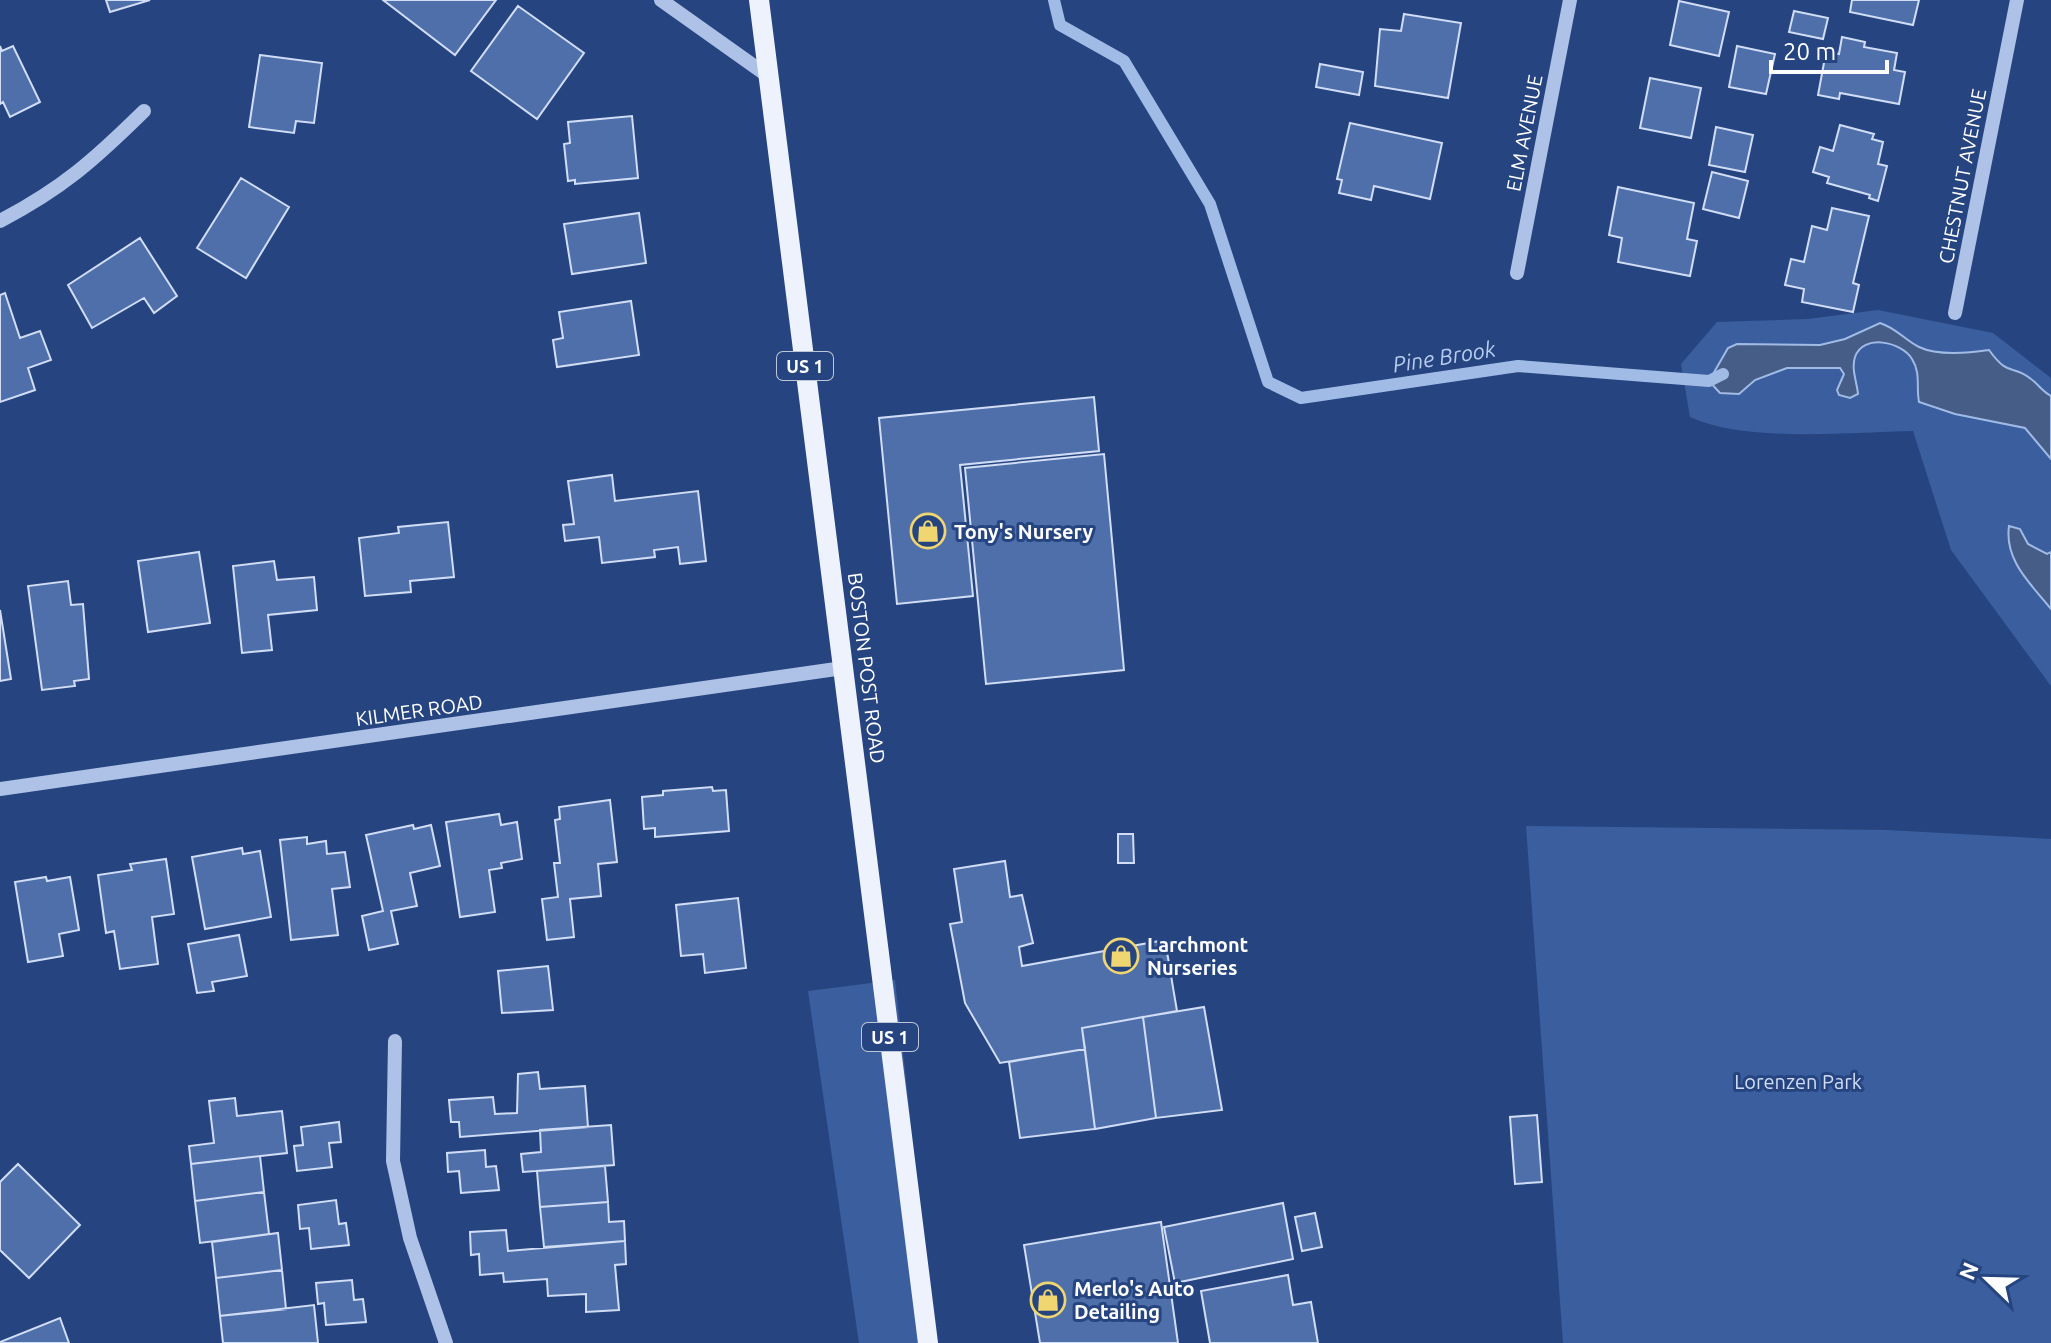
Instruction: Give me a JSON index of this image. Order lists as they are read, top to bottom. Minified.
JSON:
{"streets":{"main road":["US 1","BOSTON POST ROAD"],"street":["ELM AVENUE","CHESTNUT AVENUE","KILMER ROAD"]},"crossings":[["BOSTON POST ROAD","KILMER ROAD"]],"water":["Pine Brook"],"parks":["Lorenzen Park"],"places":{"shop":["Tony's Nursery","Larchmont Nurseries","Merlo's Auto Detailing"]},"scale_bar":"20 m","north":"top left"}
